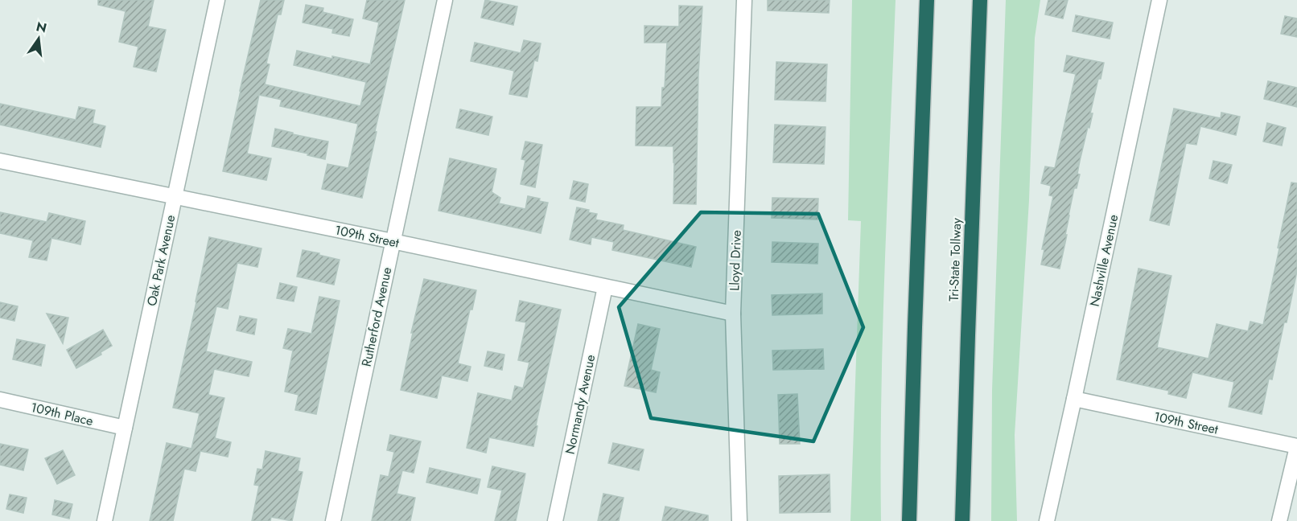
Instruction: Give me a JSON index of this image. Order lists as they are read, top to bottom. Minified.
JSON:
{"streets":{"highway":["Tri-State Tollway"],"street":["109th Street","Oak Park Avenue","Lloyd Drive","Nashville Avenue","Rutherford Avenue","Normandy Avenue","109th Place"]},"crossings":[["109th Street","Oak Park Avenue"],["109th Street","Lloyd Drive"],["109th Street","Nashville Avenue"],["109th Street","Rutherford Avenue"],["109th Street","Normandy Avenue"],["Oak Park Avenue","109th Place"]],"north":"top"}
